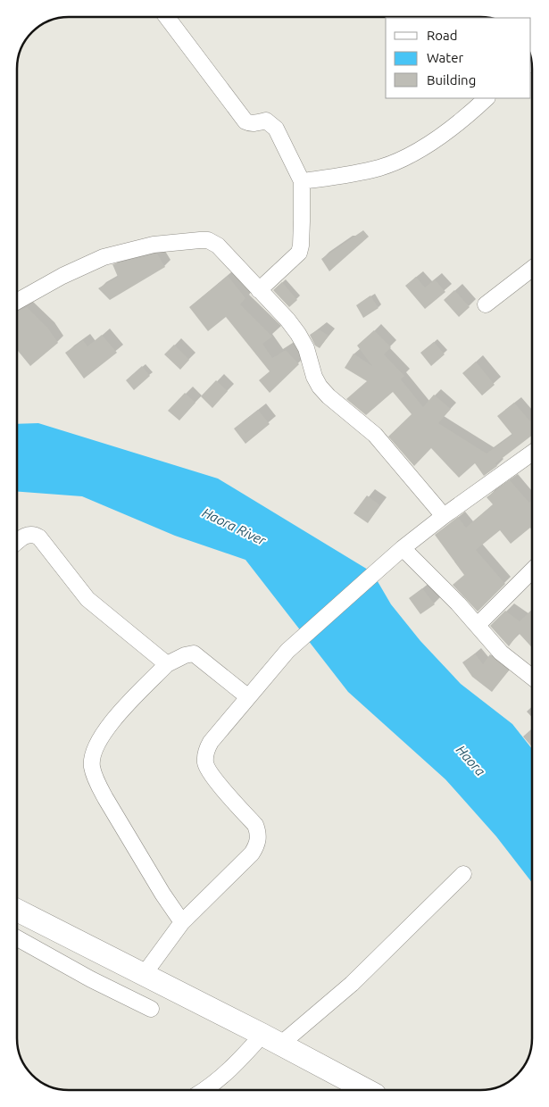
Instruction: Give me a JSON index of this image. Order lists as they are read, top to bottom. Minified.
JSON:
{"water":["Haora River","Haora"],"legend":["Road","Water","Building"]}
